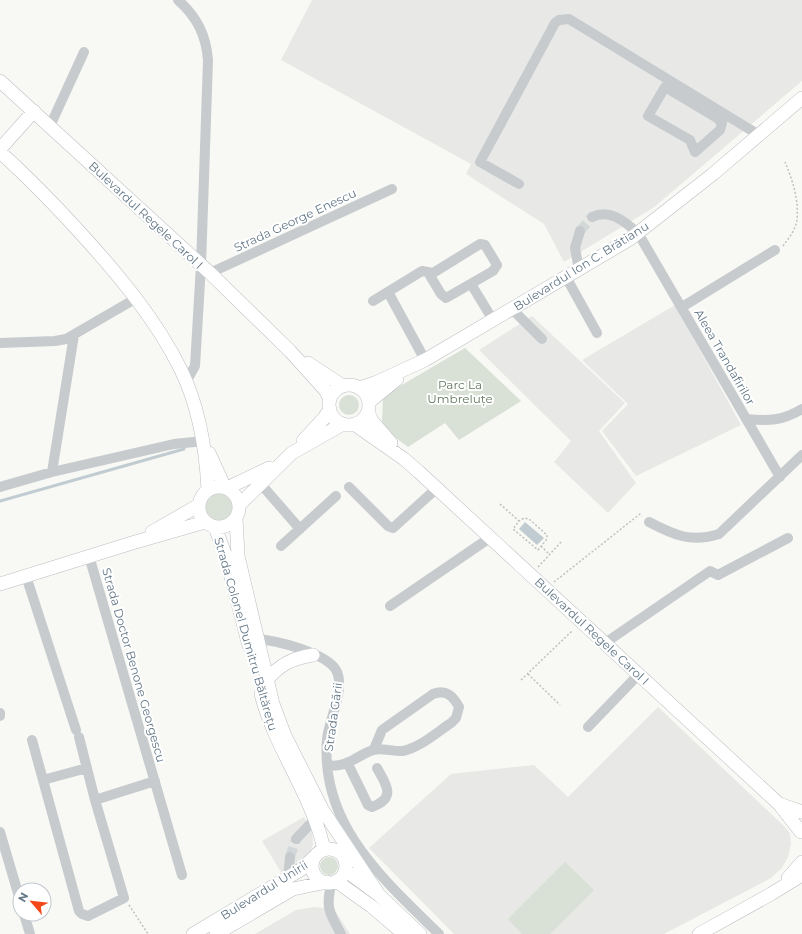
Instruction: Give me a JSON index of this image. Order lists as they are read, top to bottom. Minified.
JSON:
{"streets":{"main road":["Bulevardul Regele Carol I","Bulevardul Ion C. Brătianu","Strada Colonel Dumitru Băltărețu","Bulevardul Unirii"],"street":["Strada George Enescu","Aleea Trandafirilor","Strada Doctor Benone Georgescu","Strada Gării"]},"crossings":[["Bulevardul Regele Carol I","Strada George Enescu"],["Bulevardul Regele Carol I","Bulevardul Ion C. Brătianu"],["Bulevardul Ion C. Brătianu","Aleea Trandafirilor"],["Strada Colonel Dumitru Băltărețu","Strada Gării"],["Strada Colonel Dumitru Băltărețu","Bulevardul Unirii"]],"parks":["Parc La Umbreluțe"],"north":"top left"}
